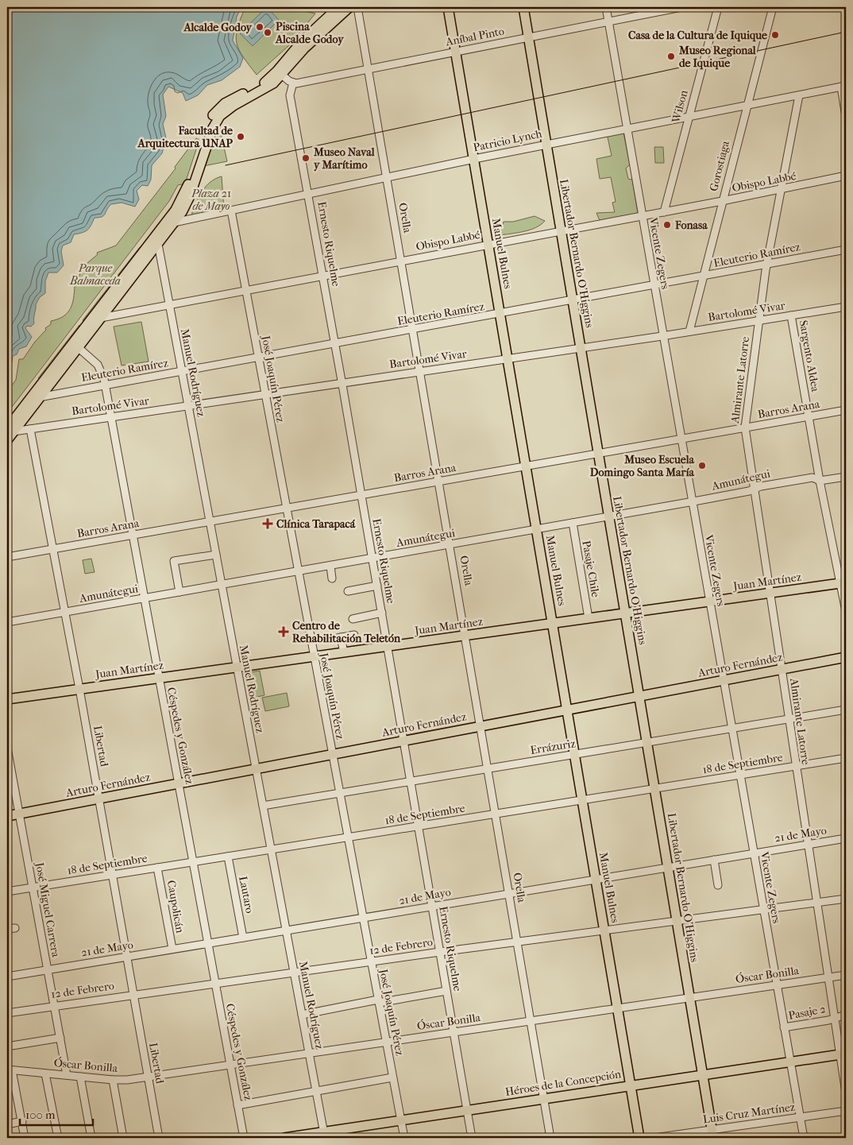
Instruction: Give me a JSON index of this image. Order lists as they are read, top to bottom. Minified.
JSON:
{"streets":{"main road":["Manuel Bulnes","Libertador Bernardo O'Higgins","Juan Martínez","Arturo Fernández","Héroes de la Concepción"],"street":["Aníbal Pinto","Wilson","Patricio Lynch","Gorostiaga","Obispo Labbé","Orella","Ernesto Riquelme","Vicente Zegers","Eleuterio Ramírez","Bartolomé Vivar","Sargento Aldea","Manuel Rodríguez","José Joaquín Pérez","Almirante Latorre","Barros Arana","Amunátegui","Pasaje Chile","Céspedes y González","Libertad","Errázuriz","18 de Septiembre","21 de Mayo","Lautaro","Caupolicán","José Miguel Carrera","12 de Febrero","Óscar Bonilla","Pasaje 2","Luis Cruz Martínez"]},"crossings":[["Aníbal Pinto","Orella"],["Aníbal Pinto","Ernesto Riquelme"],["Aníbal Pinto","Manuel Bulnes"],["Aníbal Pinto","Libertador Bernardo O'Higgins"],["Aníbal Pinto","Vicente Zegers"],["Wilson","Patricio Lynch"],["Wilson","Obispo Labbé"],["Patricio Lynch","Gorostiaga"],["Patricio Lynch","Orella"],["Patricio Lynch","Ernesto Riquelme"],["Patricio Lynch","Manuel Bulnes"],["Patricio Lynch","Libertador Bernardo O'Higgins"],["Patricio Lynch","Vicente Zegers"],["Patricio Lynch","José Joaquín Pérez"],["Patricio Lynch","Almirante Latorre"],["Gorostiaga","Obispo Labbé"],["Gorostiaga","Eleuterio Ramírez"],["Gorostiaga","Bartolomé Vivar"],["Obispo Labbé","Orella"],["Obispo Labbé","Ernesto Riquelme"],["Obispo Labbé","Manuel Bulnes"],["Obispo Labbé","Libertador Bernardo O'Higgins"],["Obispo Labbé","Vicente Zegers"],["Obispo Labbé","Manuel Rodríguez"],["Obispo Labbé","José Joaquín Pérez"],["Obispo Labbé","Almirante Latorre"],["Orella","Eleuterio Ramírez"],["Orella","Bartolomé Vivar"],["Orella","Barros Arana"],["Orella","Amunátegui"],["Orella","Juan Martínez"],["Orella","Arturo Fernández"],["Orella","Errázuriz"],["Orella","18 de Septiembre"],["Orella","21 de Mayo"],["Orella","12 de Febrero"],["Orella","Óscar Bonilla"],["Orella","Héroes de la Concepción"],["Ernesto Riquelme","Eleuterio Ramírez"],["Ernesto Riquelme","Bartolomé Vivar"],["Ernesto Riquelme","Barros Arana"],["Ernesto Riquelme","Amunátegui"],["Ernesto Riquelme","Juan Martínez"],["Ernesto Riquelme","Arturo Fernández"],["Ernesto Riquelme","Errázuriz"],["Ernesto Riquelme","18 de Septiembre"],["Ernesto Riquelme","21 de Mayo"],["Ernesto Riquelme","12 de Febrero"],["Ernesto Riquelme","Óscar Bonilla"],["Ernesto Riquelme","Héroes de la Concepción"],["Manuel Bulnes","Eleuterio Ramírez"],["Manuel Bulnes","Bartolomé Vivar"],["Manuel Bulnes","Barros Arana"],["Manuel Bulnes","Amunátegui"],["Manuel Bulnes","Juan Martínez"],["Manuel Bulnes","Arturo Fernández"],["Manuel Bulnes","Errázuriz"],["Manuel Bulnes","18 de Septiembre"],["Manuel Bulnes","21 de Mayo"],["Manuel Bulnes","12 de Febrero"],["Manuel Bulnes","Óscar Bonilla"],["Manuel Bulnes","Héroes de la Concepción"],["Libertador Bernardo O'Higgins","Eleuterio Ramírez"],["Libertador Bernardo O'Higgins","Bartolomé Vivar"],["Libertador Bernardo O'Higgins","Barros Arana"],["Libertador Bernardo O'Higgins","Amunátegui"],["Libertador Bernardo O'Higgins","Juan Martínez"],["Libertador Bernardo O'Higgins","Arturo Fernández"],["Libertador Bernardo O'Higgins","Errázuriz"],["Libertador Bernardo O'Higgins","18 de Septiembre"],["Libertador Bernardo O'Higgins","21 de Mayo"],["Libertador Bernardo O'Higgins","12 de Febrero"],["Libertador Bernardo O'Higgins","Óscar Bonilla"],["Libertador Bernardo O'Higgins","Héroes de la Concepción"],["Libertador Bernardo O'Higgins","Luis Cruz Martínez"],["Vicente Zegers","Eleuterio Ramírez"],["Vicente Zegers","Bartolomé Vivar"],["Vicente Zegers","Barros Arana"],["Vicente Zegers","Amunátegui"],["Vicente Zegers","Juan Martínez"],["Vicente Zegers","Arturo Fernández"],["Vicente Zegers","Errázuriz"],["Vicente Zegers","18 de Septiembre"],["Vicente Zegers","21 de Mayo"],["Vicente Zegers","12 de Febrero"],["Vicente Zegers","Óscar Bonilla"],["Vicente Zegers","Pasaje 2"],["Vicente Zegers","Héroes de la Concepción"],["Vicente Zegers","Luis Cruz Martínez"],["Eleuterio Ramírez","Manuel Rodríguez"],["Eleuterio Ramírez","José Joaquín Pérez"],["Eleuterio Ramírez","Almirante Latorre"],["Eleuterio Ramírez","Céspedes y González"],["Bartolomé Vivar","Sargento Aldea"],["Bartolomé Vivar","Manuel Rodríguez"],["Bartolomé Vivar","José Joaquín Pérez"],["Bartolomé Vivar","Almirante Latorre"],["Bartolomé Vivar","Céspedes y González"],["Bartolomé Vivar","Libertad"],["Sargento Aldea","Barros Arana"],["Sargento Aldea","Amunátegui"],["Sargento Aldea","Juan Martínez"],["Manuel Rodríguez","Barros Arana"],["Manuel Rodríguez","Amunátegui"],["Manuel Rodríguez","Juan Martínez"],["Manuel Rodríguez","Arturo Fernández"],["Manuel Rodríguez","Errázuriz"],["Manuel Rodríguez","18 de Septiembre"],["Manuel Rodríguez","21 de Mayo"],["Manuel Rodríguez","12 de Febrero"],["Manuel Rodríguez","Óscar Bonilla"],["Manuel Rodríguez","Héroes de la Concepción"],["José Joaquín Pérez","Barros Arana"],["José Joaquín Pérez","Amunátegui"],["José Joaquín Pérez","Juan Martínez"],["José Joaquín Pérez","Arturo Fernández"],["José Joaquín Pérez","Errázuriz"],["José Joaquín Pérez","18 de Septiembre"],["José Joaquín Pérez","21 de Mayo"],["José Joaquín Pérez","12 de Febrero"],["José Joaquín Pérez","Óscar Bonilla"],["José Joaquín Pérez","Héroes de la Concepción"],["Almirante Latorre","Barros Arana"],["Almirante Latorre","Amunátegui"],["Almirante Latorre","Juan Martínez"],["Almirante Latorre","Arturo Fernández"],["Almirante Latorre","Errázuriz"],["Almirante Latorre","18 de Septiembre"],["Almirante Latorre","21 de Mayo"],["Almirante Latorre","12 de Febrero"],["Almirante Latorre","Óscar Bonilla"],["Almirante Latorre","Pasaje 2"],["Almirante Latorre","Héroes de la Concepción"],["Barros Arana","Céspedes y González"],["Barros Arana","Libertad"],["Amunátegui","Pasaje Chile"],["Amunátegui","Céspedes y González"],["Amunátegui","Libertad"],["Pasaje Chile","Juan Martínez"],["Juan Martínez","Céspedes y González"],["Juan Martínez","Libertad"],["Arturo Fernández","Céspedes y González"],["Arturo Fernández","Libertad"],["Arturo Fernández","José Miguel Carrera"],["Céspedes y González","18 de Septiembre"],["Céspedes y González","21 de Mayo"],["Céspedes y González","12 de Febrero"],["Céspedes y González","Óscar Bonilla"],["Libertad","18 de Septiembre"],["Libertad","21 de Mayo"],["Libertad","12 de Febrero"],["Libertad","Óscar Bonilla"],["18 de Septiembre","Lautaro"],["18 de Septiembre","Caupolicán"],["18 de Septiembre","José Miguel Carrera"],["21 de Mayo","Lautaro"],["21 de Mayo","Caupolicán"],["21 de Mayo","José Miguel Carrera"],["José Miguel Carrera","12 de Febrero"],["José Miguel Carrera","Óscar Bonilla"]],"parks":["Plaza 21 de Mayo","Parque Balmaceda"],"places":{"other":["Alcalde Godoy","Piscina Alcalde Godoy","Casa de la Cultura de Iquique","Museo Regional de Iquique","Facultad de Arquitectura UNAP","Museo Naval y Marítimo","Fonasa","Museo Escuela Domingo Santa María"],"health":["Clínica Tarapacá","Centro de Rehabilitación Teletón"]},"scale_bar":"100 m"}
